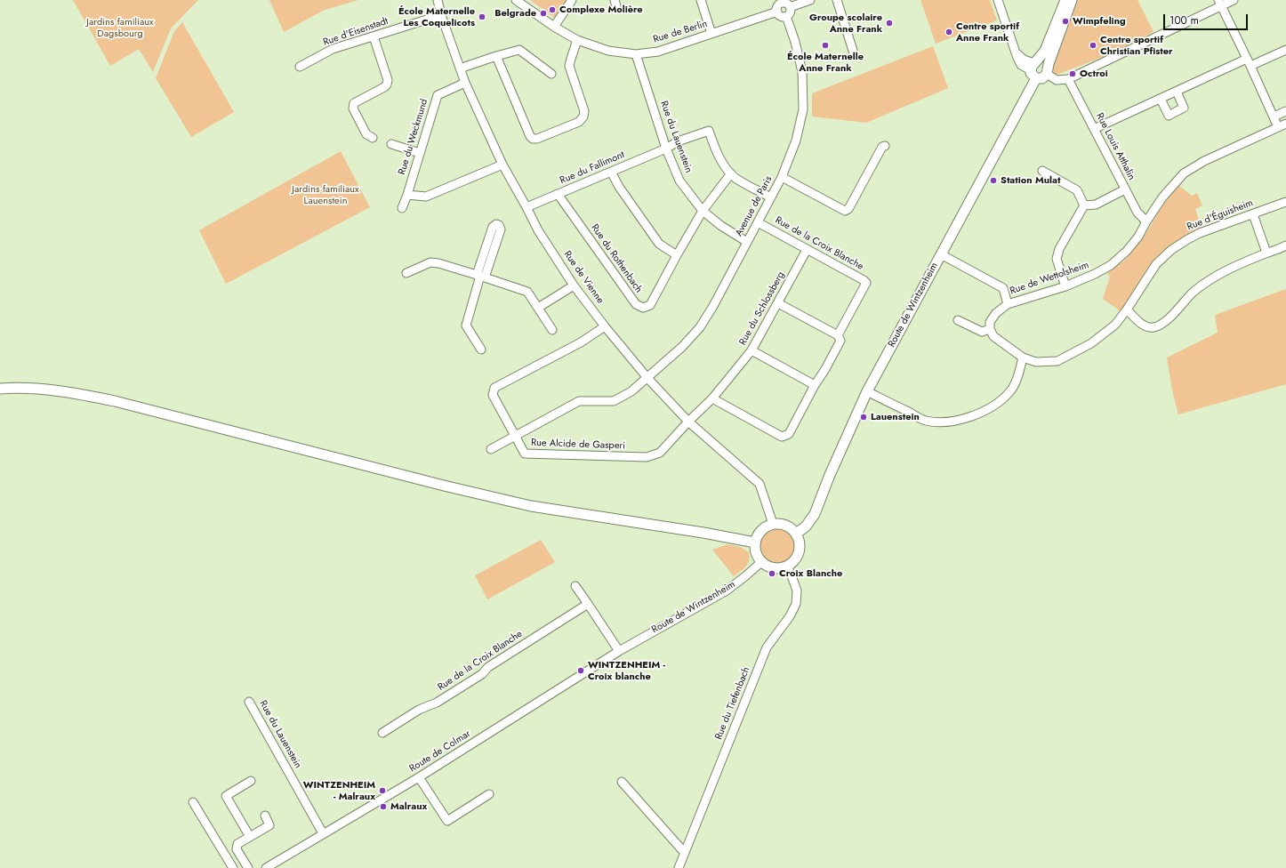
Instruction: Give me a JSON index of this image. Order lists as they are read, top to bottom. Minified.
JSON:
{"streets":{"main road":["Route de Wintzenheim"],"street":["Rue d'Eisenstadt","Rue de Berlin","Rue du Weckmund","Rue du Lauenstein","Rue Louis Atthalin","Rue du Fallimont","Avenue de Paris","Rue d'Éguisheim","Rue de la Croix Blanche","Rue du Rothenbach","Rue de Vienne","Rue de Wettolsheim","Rue du Schlossberg","Rue Alcide de Gasperi","Rue du Tiefenbach","Route de Colmar"]},"crossings":[["Rue d'Eisenstadt","Rue de Vienne"],["Rue de Berlin","Rue du Lauenstein"],["Rue de Berlin","Avenue de Paris"],["Rue du Weckmund","Rue de Vienne"],["Rue du Lauenstein","Rue du Fallimont"],["Rue du Lauenstein","Avenue de Paris"],["Rue du Lauenstein","Rue du Rothenbach"],["Rue du Lauenstein","Route de Colmar"],["Rue Louis Atthalin","Rue de Wettolsheim"],["Rue du Fallimont","Rue du Rothenbach"],["Rue du Fallimont","Rue de Vienne"],["Avenue de Paris","Rue de la Croix Blanche"],["Avenue de Paris","Rue de Vienne"],["Avenue de Paris","Rue Alcide de Gasperi"],["Rue de la Croix Blanche","Rue du Schlossberg"],["Rue de Vienne","Route de Wintzenheim"],["Rue de Vienne","Rue du Schlossberg"],["Rue de Vienne","Rue Alcide de Gasperi"],["Rue de Vienne","Rue du Tiefenbach"],["Route de Wintzenheim","Rue du Tiefenbach"],["Route de Wintzenheim","Route de Colmar"],["Rue du Schlossberg","Rue Alcide de Gasperi"]],"parks":["Jardins familiaux Dagsbourg","Jardins familiaux Lauenstein"],"places":["Complexe Molière","Belgrade","École Maternelle Les Coquelicots","Wimpfeling","Groupe scolaire Anne Frank","Centre sportif Anne Frank","École Maternelle Anne Frank","Centre sportif Christian Pfister","Octroi","Station Mulat","Lauenstein","Croix Blanche","WINTZENHEIM - Croix blanche","WINTZENHEIM - Malraux","Malraux"],"scale_bar":"100 m"}
